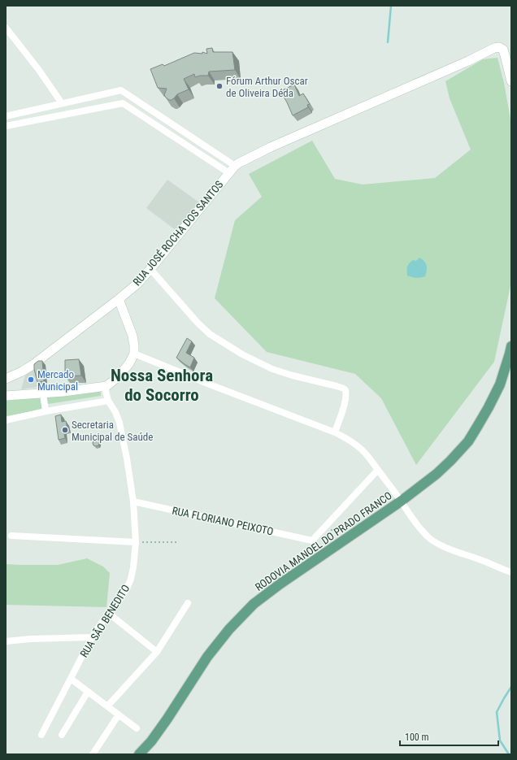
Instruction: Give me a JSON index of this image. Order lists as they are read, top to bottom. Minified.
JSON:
{"streets":{"main road":["RODOVIA MANOEL DO PRADO FRANCO"],"street":["RUA JOSÉ ROCHA DOS SANTOS","RUA FLORIANO PEIXOTO","RUA SÃO BENEDITO"]},"crossings":[["RUA FLORIANO PEIXOTO","RUA SÃO BENEDITO"]],"districts":["Nossa Senhora do Socorro"],"places":["Fórum Arthur Oscar de Oliveira Déda","Mercado Municipal","Secretaria Municipal de Saúde"],"scale_bar":"100 m"}
